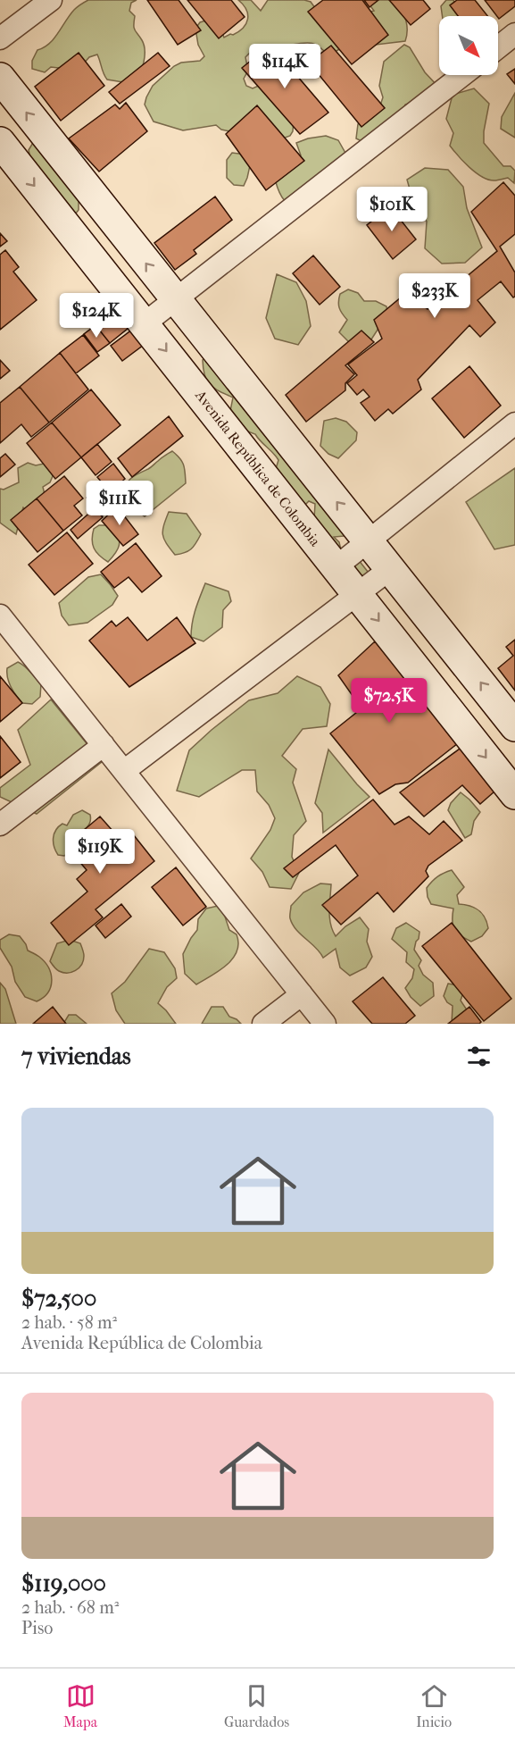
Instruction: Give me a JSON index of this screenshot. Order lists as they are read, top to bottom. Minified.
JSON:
{"streets":{"street":["Avenida República de Colombia"]},"north":"bottom right","page":{"price":["$114K","$101K","$233K","$124K","$111K","$72.5K","$119K"],"heading":"7 viviendas","list":[{"name":"$72,500","note":"2 hab. · 58 m² · Avenida República de Colombia"},{"name":"$119,000","note":"2 hab. · 68 m² · Piso"}],"tabs":["Mapa","Guardados","Inicio"]}}
